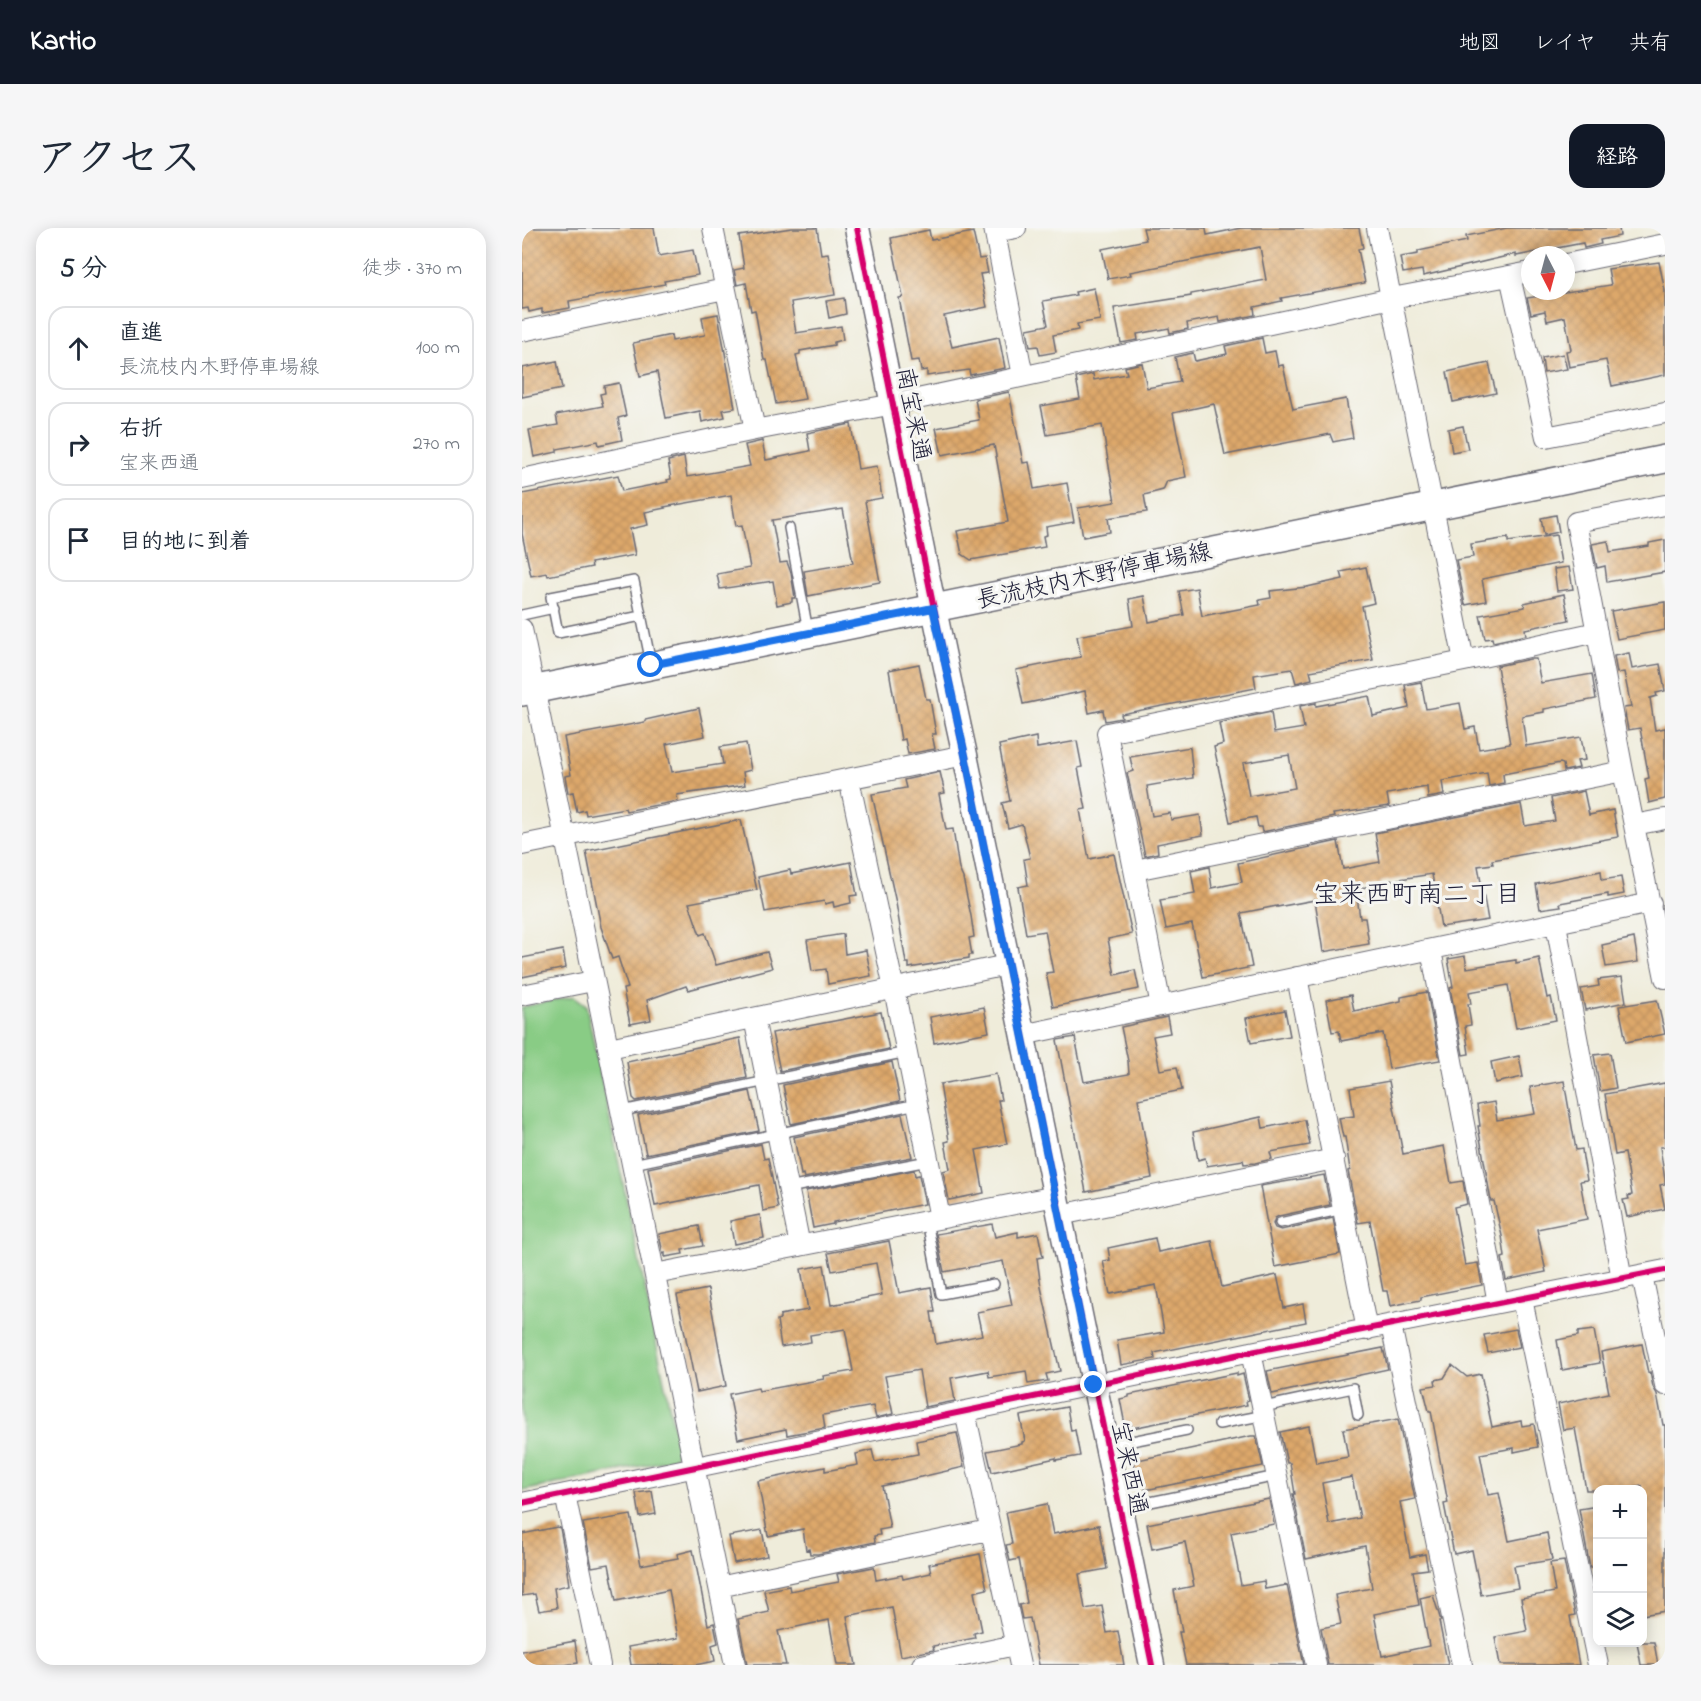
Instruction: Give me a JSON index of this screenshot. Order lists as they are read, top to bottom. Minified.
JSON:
{"streets":{"main road":["長流枝内木野停車場線"],"street":["南宝来通","宝来西通"]},"crossings":[["南宝来通","長流枝内木野停車場線"],["南宝来通","宝来西通"],["長流枝内木野停車場線","宝来西通"]],"districts":["宝来西町南二丁目"],"north":"bottom","page":{"header":"Kartio","nav":["地図","レイヤ","共有"],"title":"アクセス","buttons":"経路","heading":["5 分","徒歩 · 370 m"],"list":[["直進","長流枝内木野停車場線","100 m"],["右折","宝来西通","270 m"],"目的地に到着"],"map_buttons":["+","−"]}}
